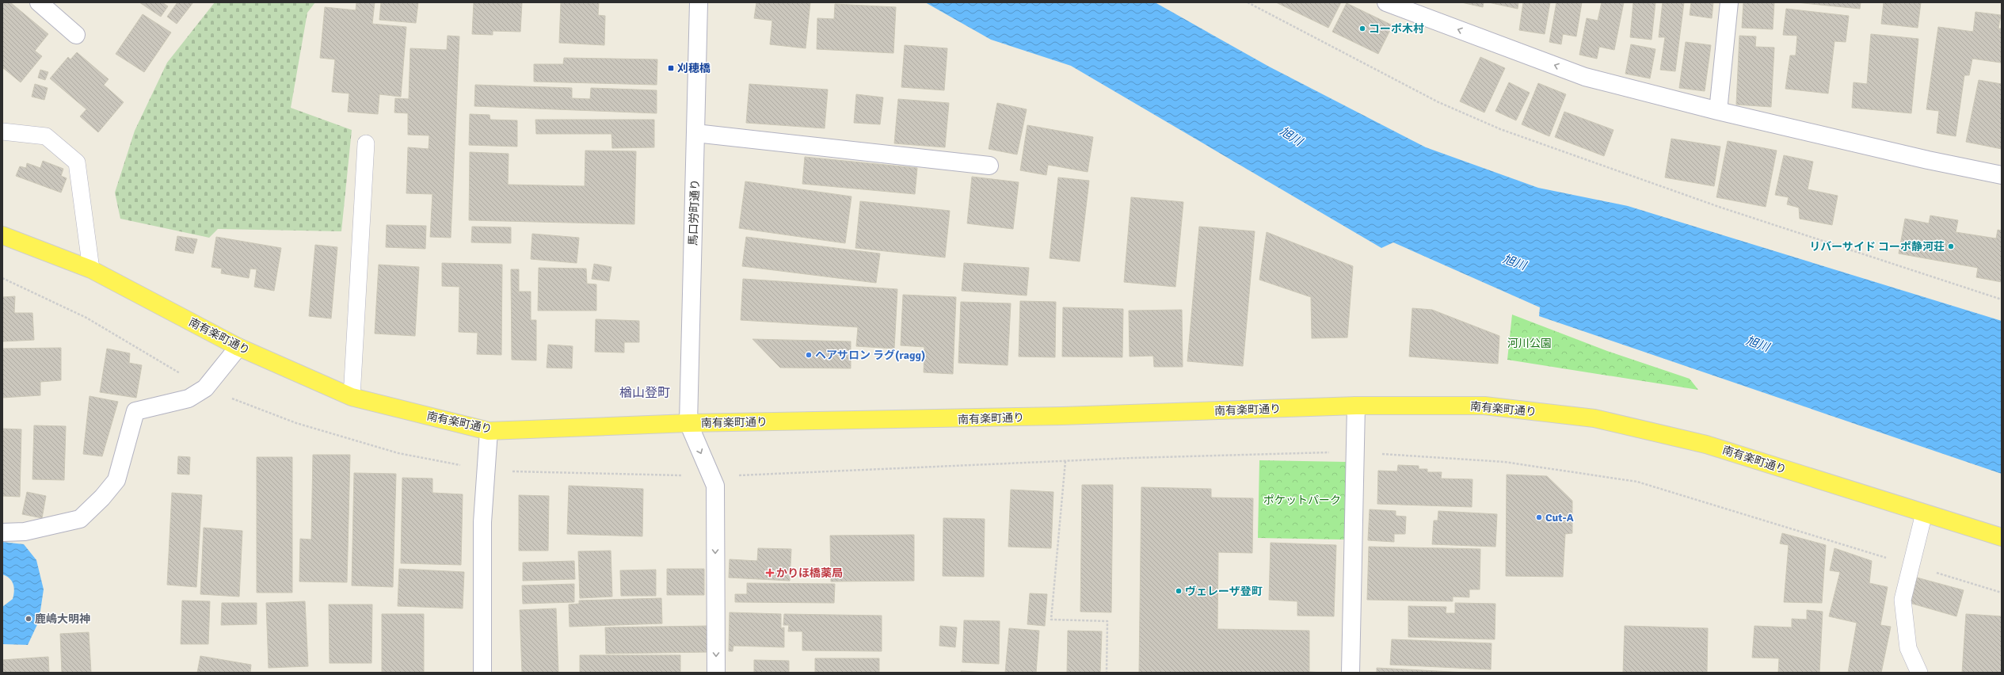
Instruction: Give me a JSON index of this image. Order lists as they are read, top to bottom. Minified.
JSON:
{"streets":{"main road":["南有楽町通り"],"street":["馬口労町通り"]},"crossings":[["馬口労町通り","南有楽町通り"]],"districts":["楢山登町"],"water":["旭川"],"parks":["河川公園","ポケットパーク"],"places":{"other":["コーポ木村","リバーサイド コーポ静河荘","ヘアサロン ラグ(ragg)","Cut-A","ヴェレーザ登町","鹿嶋大明神"],"transit":["刈穂橋"],"health":["かりほ橋薬局"]}}
